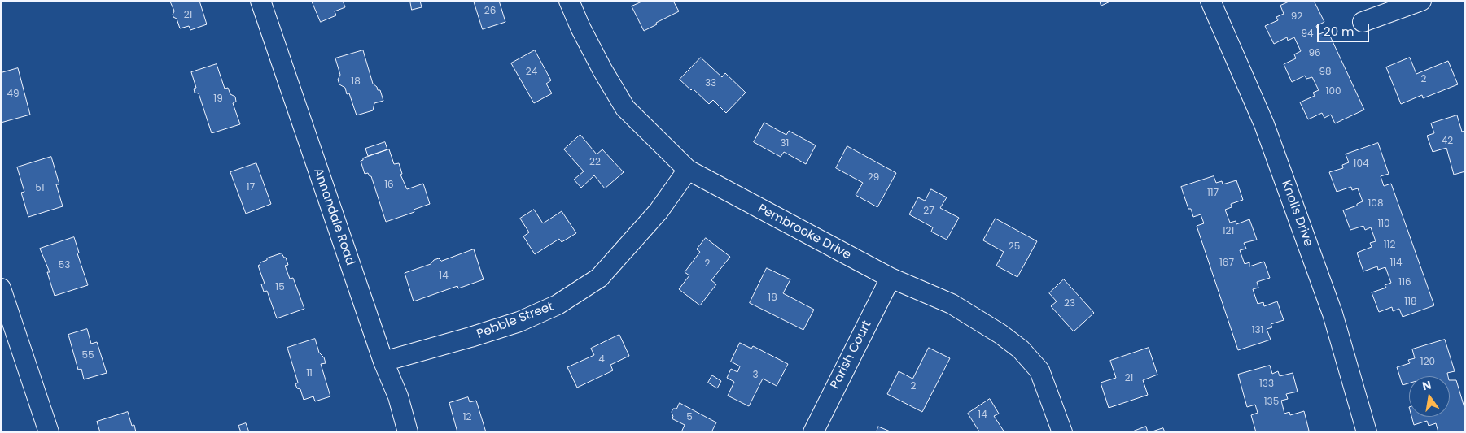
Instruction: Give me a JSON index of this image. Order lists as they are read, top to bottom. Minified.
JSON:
{"streets":{"street":["Knolls Drive","Annandale Road","Pembrooke Drive","Pebble Street","Parish Court"]},"crossings":[["Annandale Road","Pebble Street"],["Pembrooke Drive","Pebble Street"],["Pembrooke Drive","Parish Court"]],"house_numbers":["26","21","92","94","96","24","98","2","18","33","100","49","19","42","31","22","104","29","16","17","51","117","108","27","110","121","112","25","167","114","2","53","14","116","15","18","118","23","131","55","4","120","11","3","21","133","2","135","14","12","5"],"scale_bar":"20 m","north":"top"}
